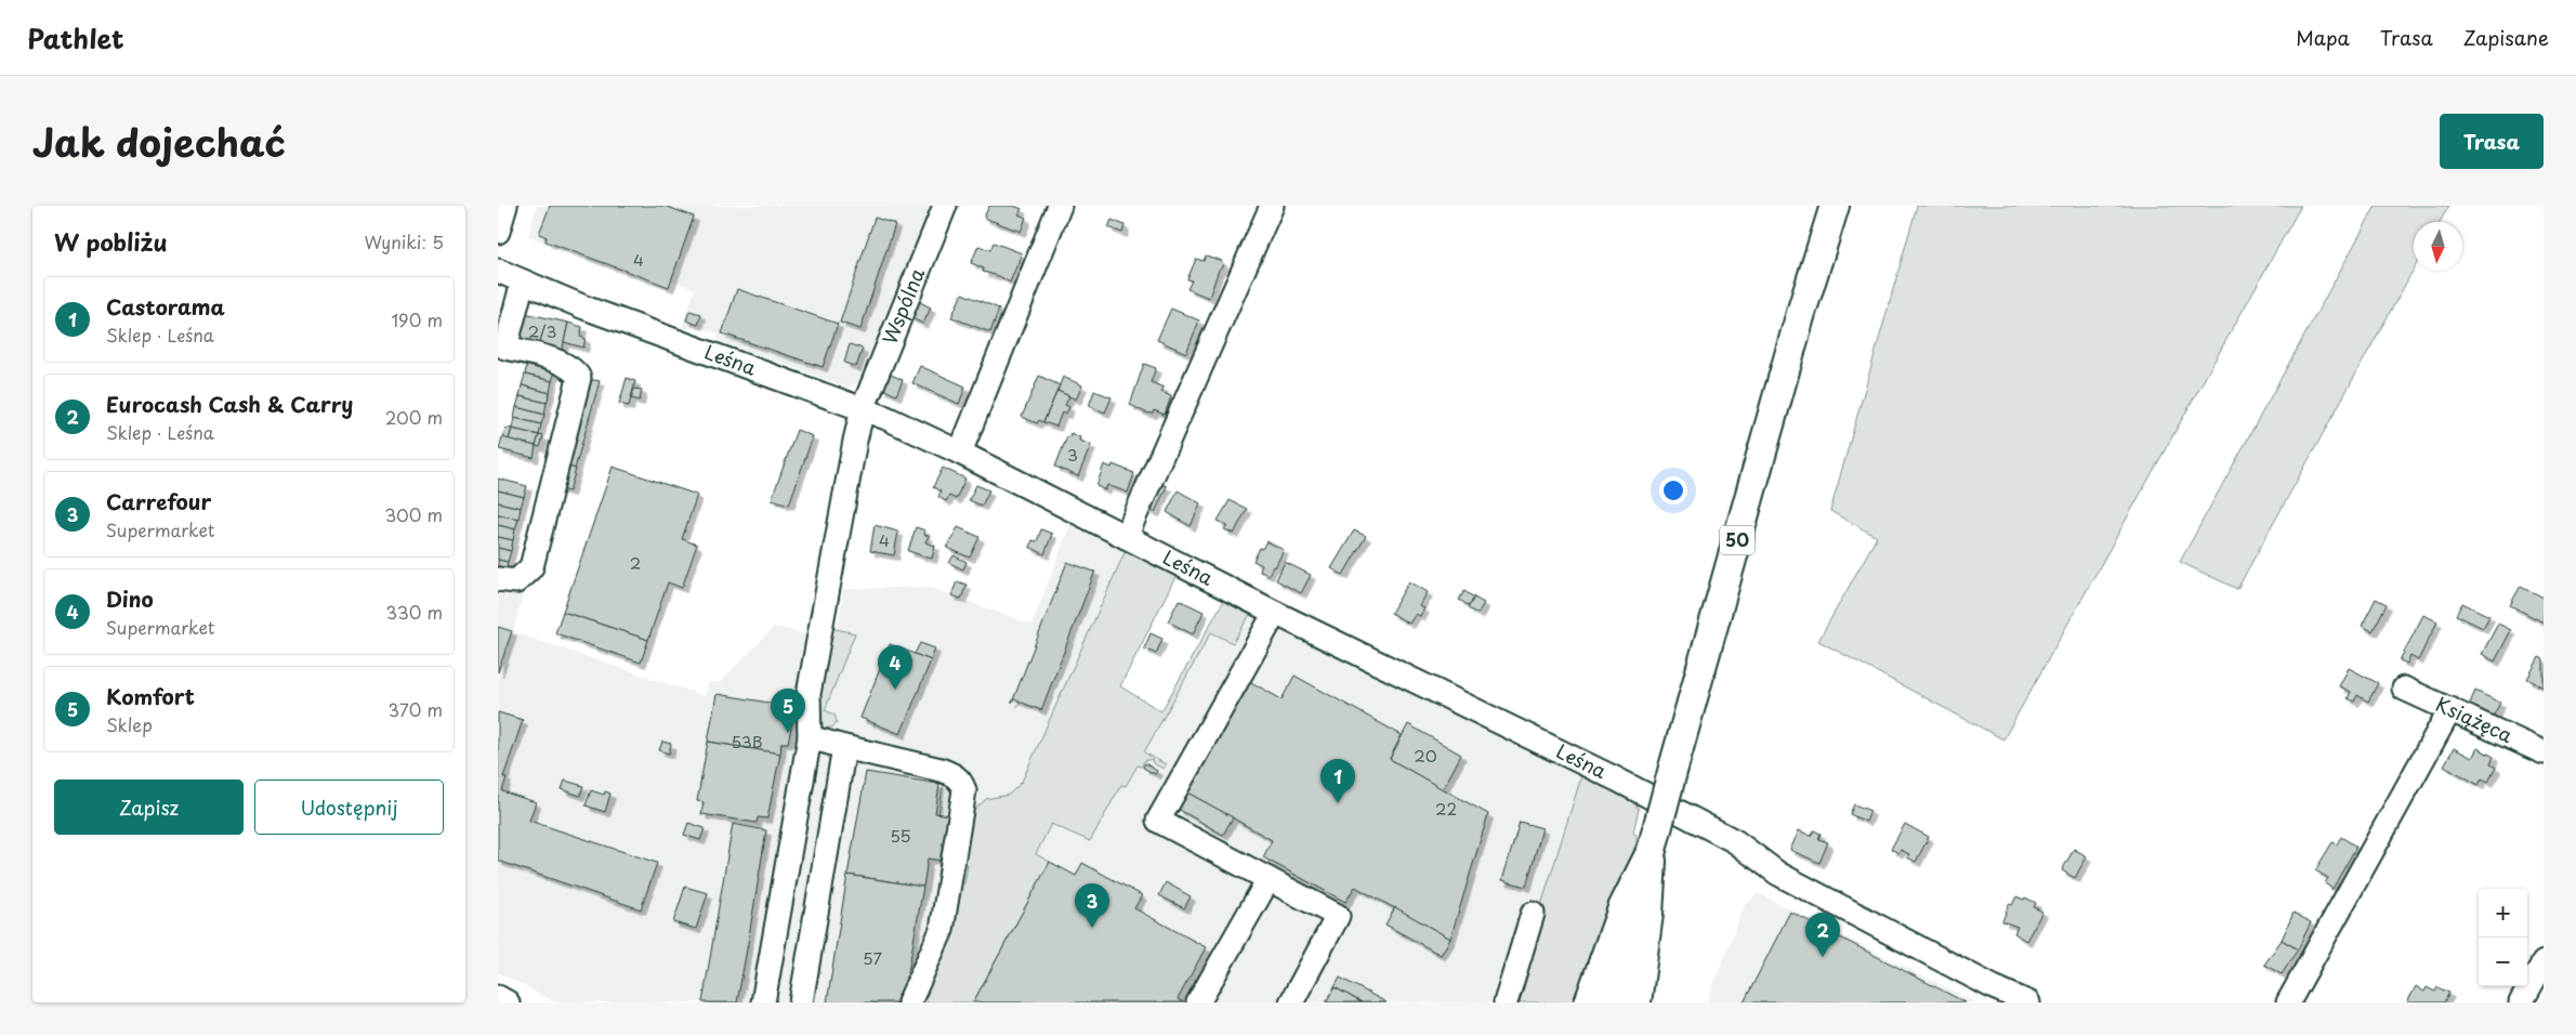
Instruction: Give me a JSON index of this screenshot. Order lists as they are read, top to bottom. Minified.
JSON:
{"streets":{"main road":["50"],"street":["Wspólna","Leśna","Książęca"]},"crossings":[["Wspólna","Leśna"]],"house_numbers":["4","2/3","3","4","2","53B","20","22","55","57"],"north":"bottom","page":{"header":"Pathlet","nav":["Mapa","Trasa","Zapisane"],"title":"Jak dojechać","buttons":["Trasa",["Zapisz","Udostępnij"]],"heading":["W pobliżu","Wyniki: 5"],"list":[{"mark":"1","name":"Castorama","note":"Sklep · Leśna","value":"190 m"},{"mark":"2","name":"Eurocash Cash & Carry","note":"Sklep · Leśna","value":"200 m"},{"mark":"3","name":"Carrefour","note":"Supermarket","value":"300 m"},{"mark":"4","name":"Dino","note":"Supermarket","value":"330 m"},{"mark":"5","name":"Komfort","note":"Sklep","value":"370 m"}],"pins":["4","5","1","3","2"],"map_buttons":["+","−"]}}
